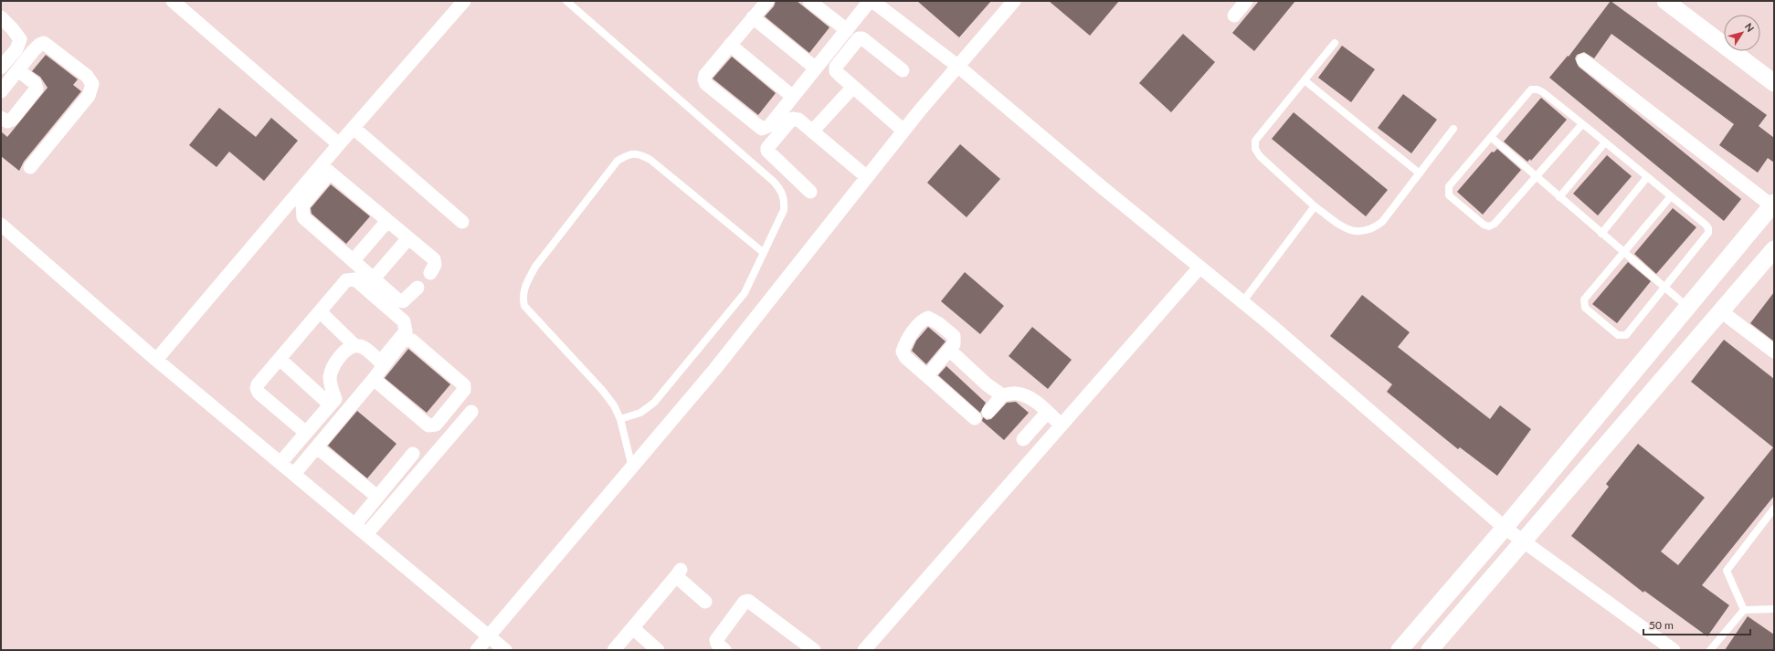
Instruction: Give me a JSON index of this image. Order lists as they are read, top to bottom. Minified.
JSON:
{"scale_bar":"50 m","north":"top right"}
